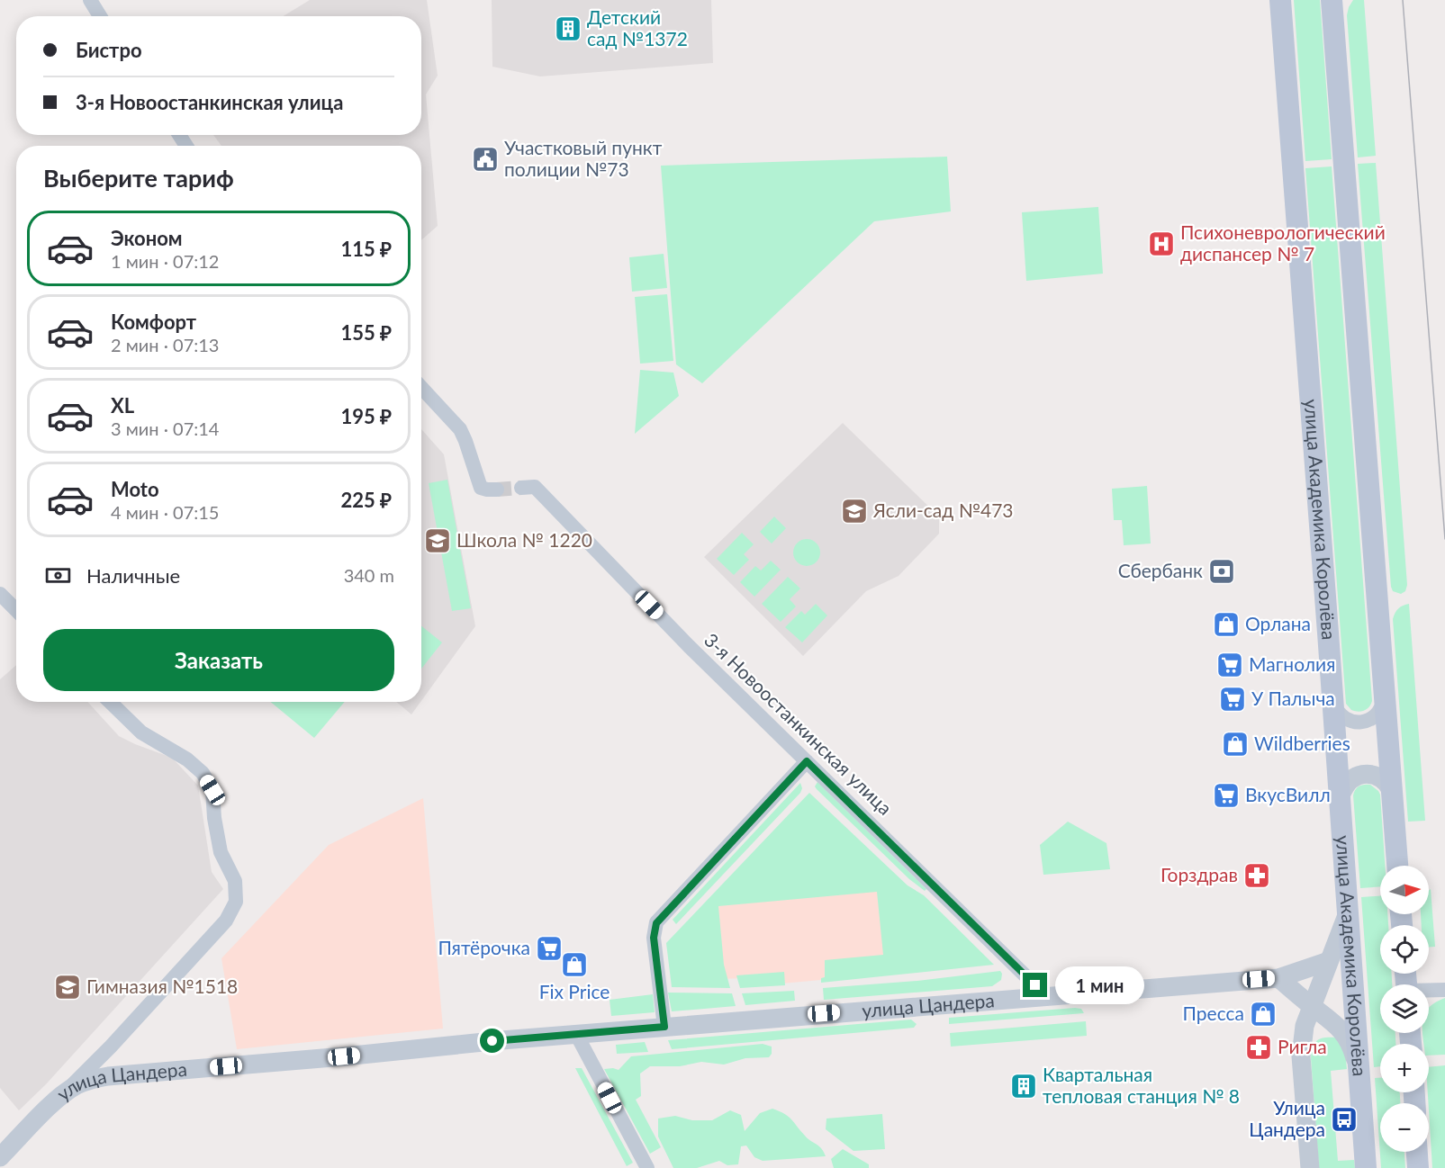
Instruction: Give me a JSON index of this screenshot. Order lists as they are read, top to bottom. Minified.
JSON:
{"streets":{"main road":["улица Академика Королёва"],"street":["3-я Новоостанкинская улица","улица Цандера"]},"crossings":[["3-я Новоостанкинская улица","улица Цандера"]],"places":{"building":["Детский сад №1372","Квартальная тепловая станция № 8"],"public building":["Участковый пункт полиции №73"],"hospital":["Психоневрологический диспансер № 7"],"school or university":["Ясли-сад №473","Школа № 1220","Гимназия №1518"],"bank":["Сбербанк"],"shop":["Орлана","Wildberries","Fix Price","Пресса"],"supermarket":["Магнолия","У Палыча","ВкусВилл","Пятёрочка"],"pharmacy":["Горздрав","Ригла"],"bus stop":["Улица Цандера"]},"north":"right","page":{"banner":["Бистро","3-я Новоостанкинская улица"],"heading":"Выберите тариф","list":[{"name":"Эконом","note":"1 мин · 07:12","value":"115 ₽"},{"name":"Комфорт","note":"2 мин · 07:13","value":"155 ₽"},{"name":"XL","note":"3 мин · 07:14","value":"195 ₽"},{"name":"Moto","note":"4 мин · 07:15","value":"225 ₽"}],"pay":["Наличные","340 m"],"buttons":"Заказать","map_buttons":["+","−"],"bubble":"1 мин"}}
